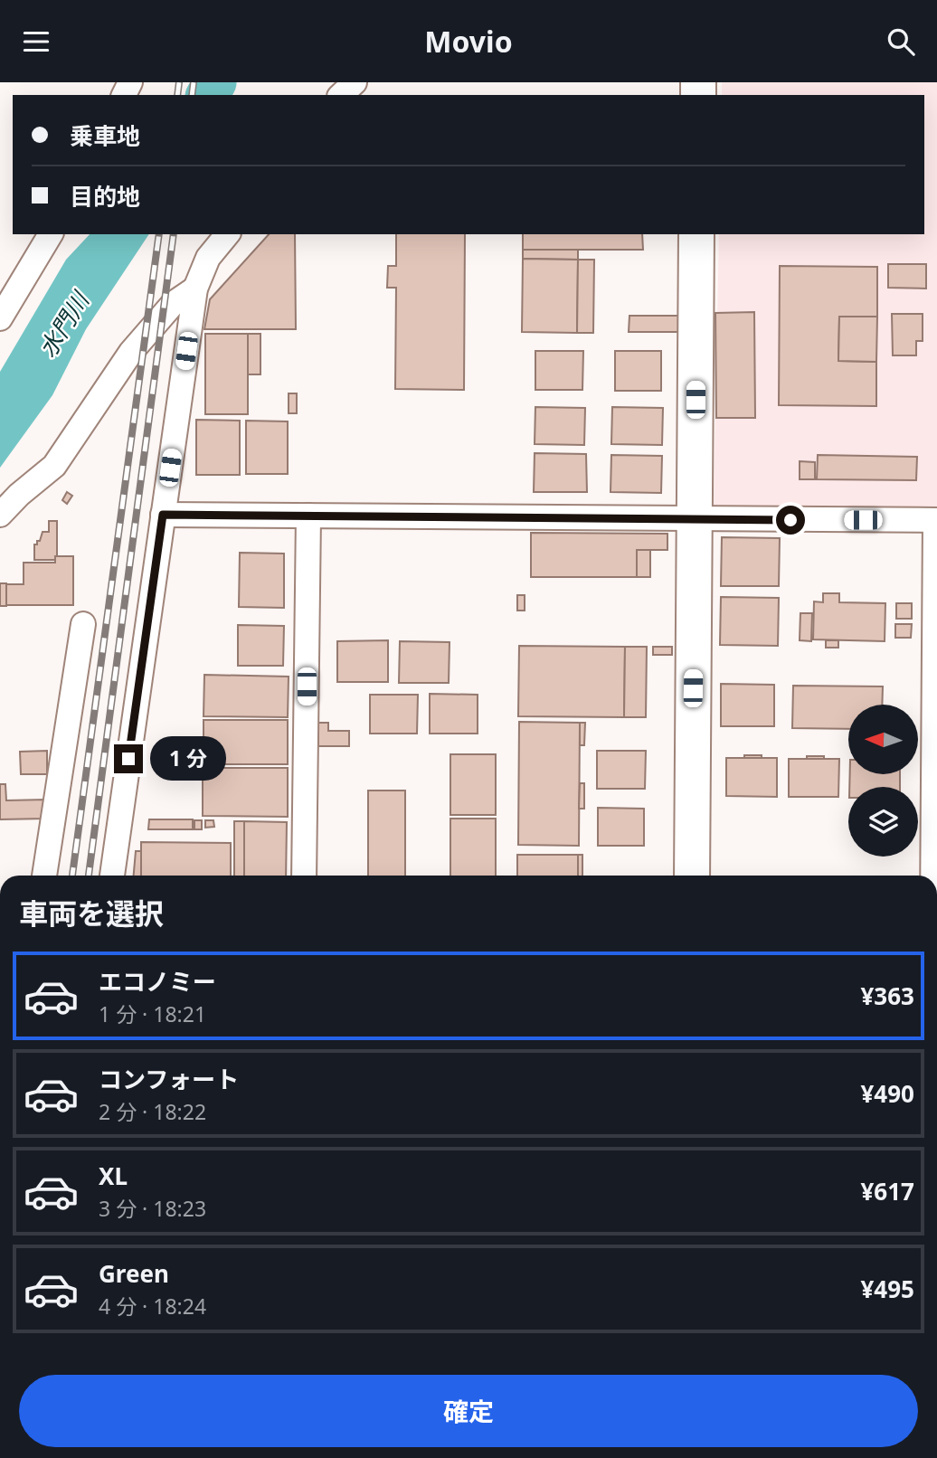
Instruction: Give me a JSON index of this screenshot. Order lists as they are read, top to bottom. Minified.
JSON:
{"water":["水門川"],"north":"left","page":{"header":"Movio","banner":["乗車地","目的地"],"bubble":"1 分","heading":"車両を選択","list":[{"name":"エコノミー","note":"1 分 · 18:21","value":"¥363"},{"name":"コンフォート","note":"2 分 · 18:22","value":"¥490"},{"name":"XL","note":"3 分 · 18:23","value":"¥617"},{"name":"Green","note":"4 分 · 18:24","value":"¥495"}],"buttons":"確定"}}
